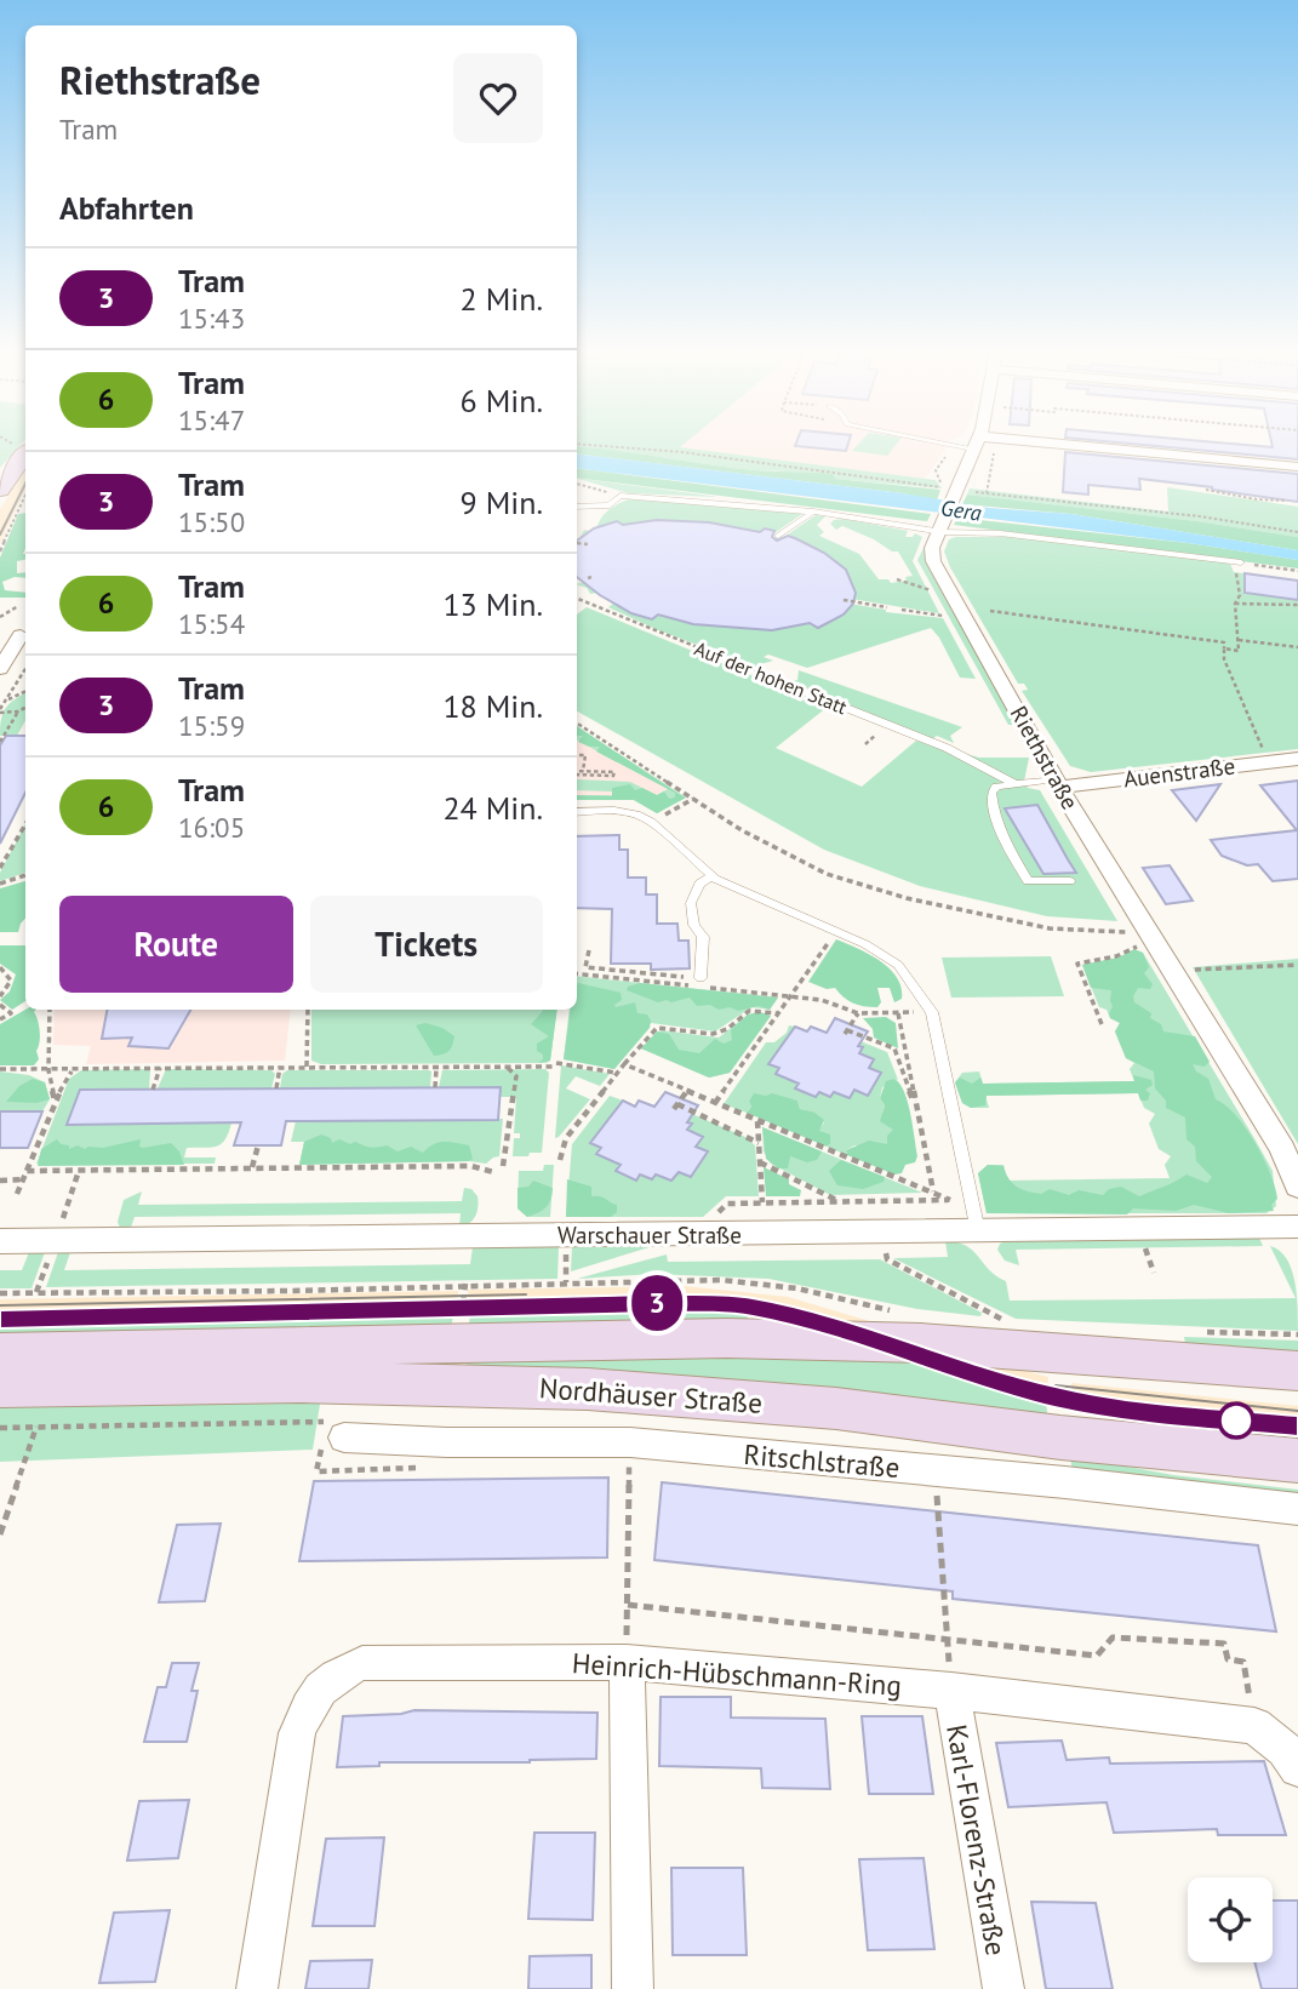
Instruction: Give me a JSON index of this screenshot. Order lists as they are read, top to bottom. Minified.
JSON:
{"streets":{"main road":["Nordhäuser Straße"],"street":["Riethstraße","Auenstraße","Warschauer Straße","Ritschlstraße","Heinrich-Hübschmann-Ring","Karl-Florenz-Straße"],"lane":["Auf der hohen Statt"]},"crossings":[["Riethstraße","Auenstraße"],["Heinrich-Hübschmann-Ring","Karl-Florenz-Straße"]],"water":["Gera"],"lines":["tram line 3"],"page":{"on_map":"3","heading":[["Riethstraße","Tram"],"Abfahrten"],"list":[{"mark":"3","name":"Tram","note":"15:43","value":"2 Min."},{"mark":"6","name":"Tram","note":"15:47","value":"6 Min."},{"mark":"3","name":"Tram","note":"15:50","value":"9 Min."},{"mark":"6","name":"Tram","note":"15:54","value":"13 Min."},{"mark":"3","name":"Tram","note":"15:59","value":"18 Min."},{"mark":"6","name":"Tram","note":"16:05","value":"24 Min."}],"buttons":["Route","Tickets"]}}
